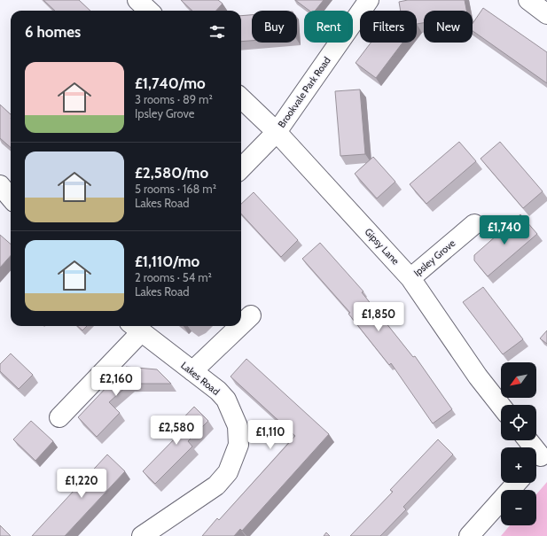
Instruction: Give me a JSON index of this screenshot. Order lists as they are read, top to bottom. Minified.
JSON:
{"streets":{"street":["Brookvale Park Road","Gipsy Lane","Ipsley Grove","Lakes Road"]},"crossings":[["Brookvale Park Road","Gipsy Lane"],["Gipsy Lane","Ipsley Grove"]],"north":"bottom left","page":{"chip":["Buy","Rent","Filters","New"],"heading":"6 homes","list":[{"name":"£1,740/mo","note":"3 rooms · 89 m² · Ipsley Grove"},{"name":"£2,580/mo","note":"5 rooms · 168 m² · Lakes Road"},{"name":"£1,110/mo","note":"2 rooms · 54 m² · Lakes Road"}],"price":["£1,740","£1,850","£2,160","£2,580","£1,110","£1,220"],"map_buttons":["+","−"]}}
